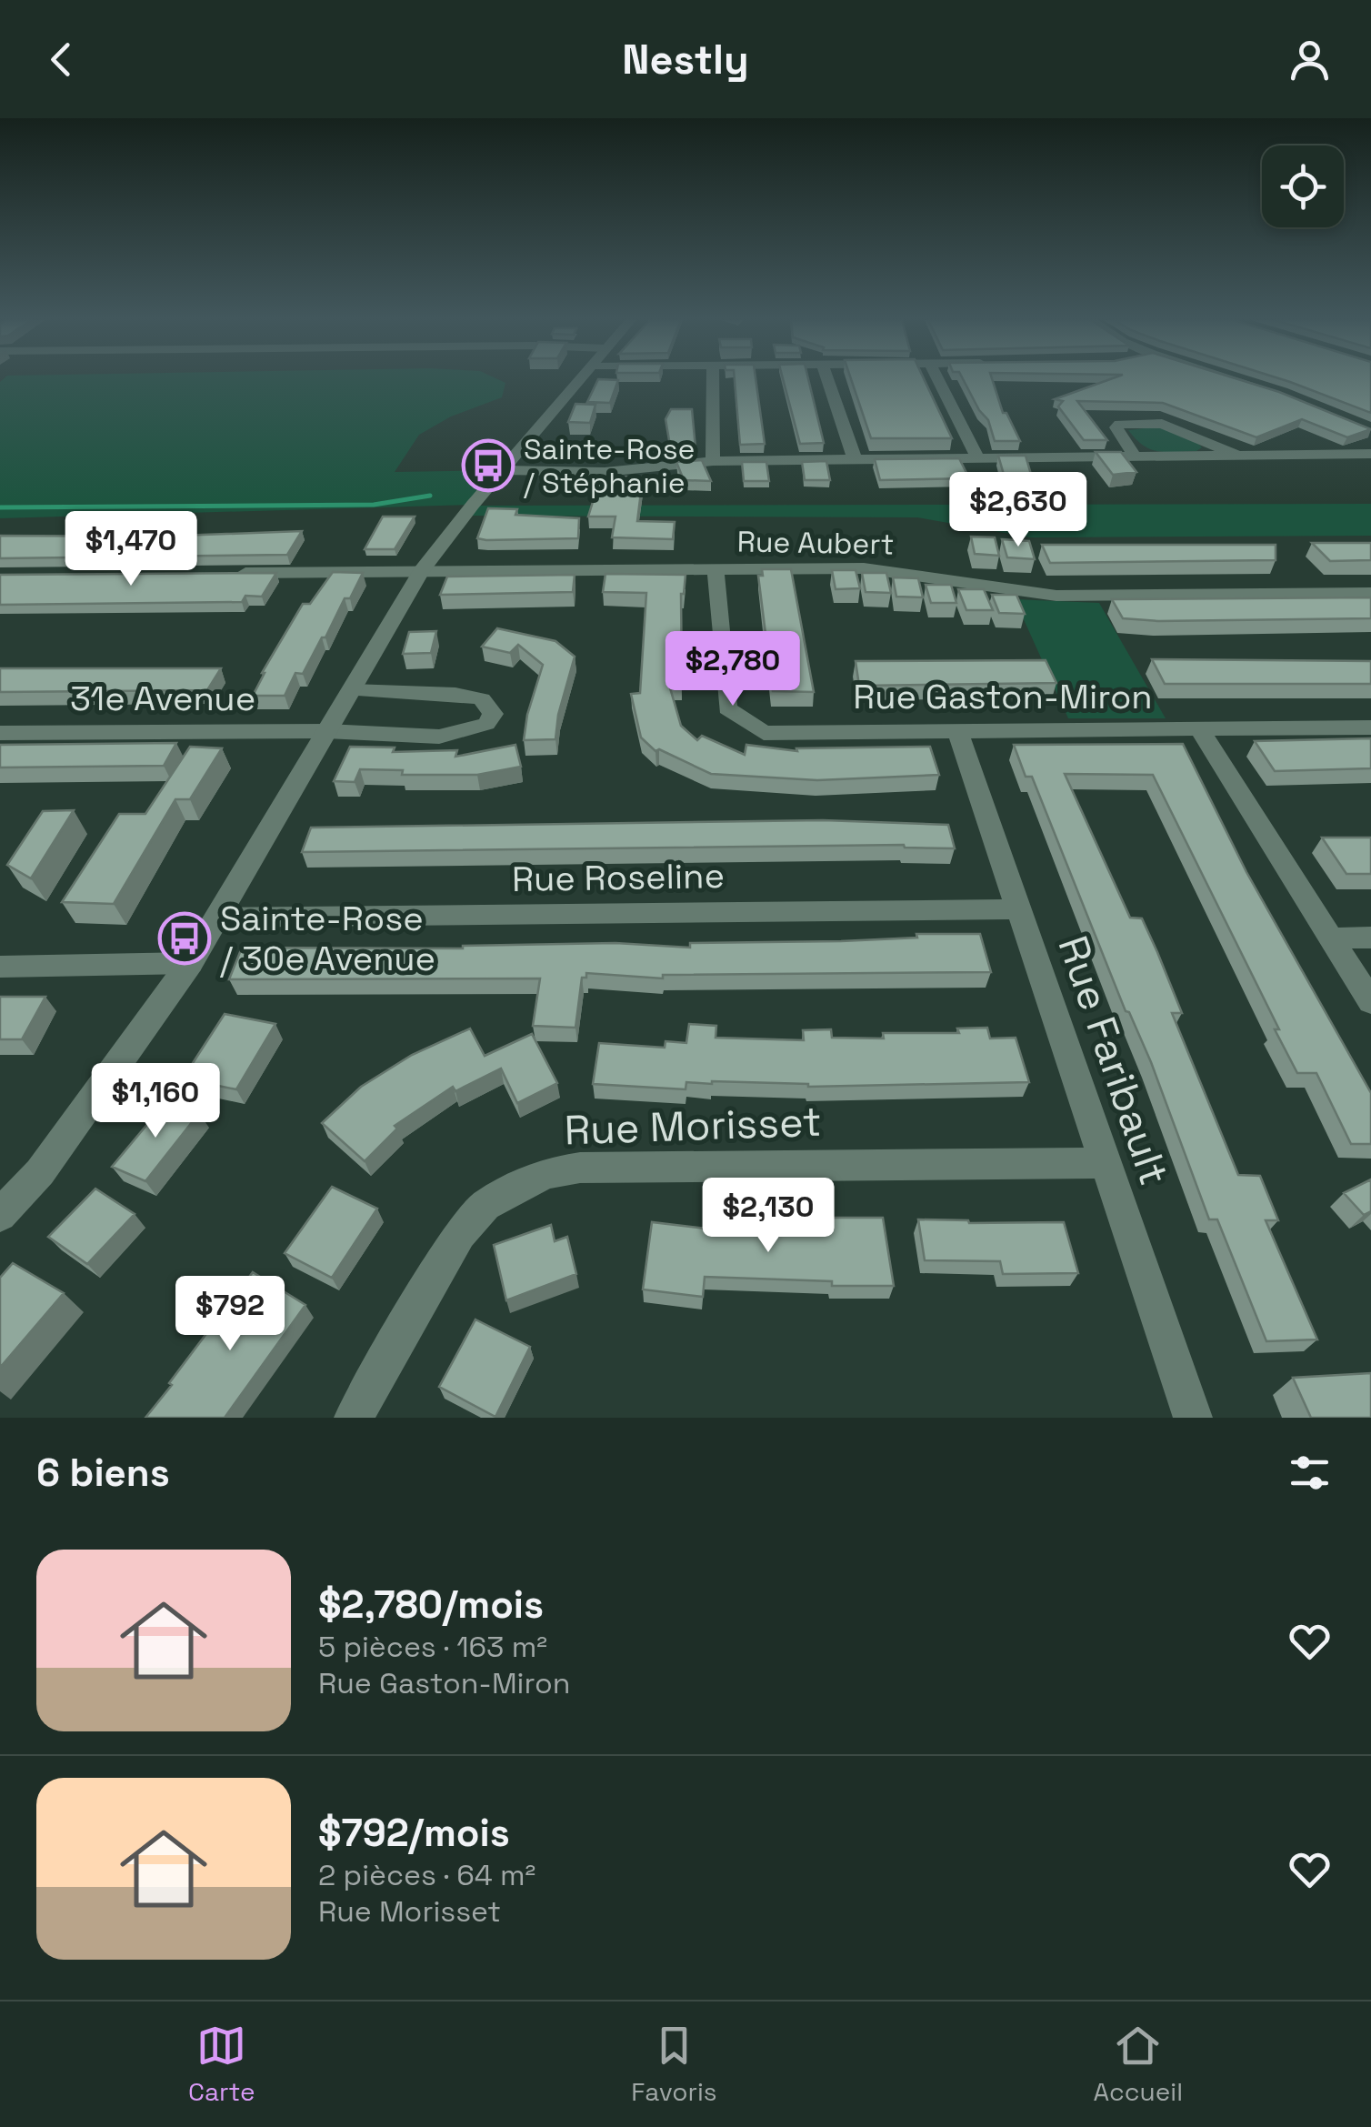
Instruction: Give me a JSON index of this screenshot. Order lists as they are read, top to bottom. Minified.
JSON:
{"streets":{"street":["Rue Aubert","Rue Gaston-Miron","31e Avenue","Rue Roseline","Rue Faribault","Rue Morisset"]},"crossings":[["Rue Aubert","Rue Gaston-Miron"],["Rue Gaston-Miron","Rue Faribault"],["Rue Roseline","Rue Faribault"],["Rue Faribault","Rue Morisset"]],"places":{"bus stop":["Sainte-Rose / Stéphanie","Sainte-Rose / 30e Avenue"]},"page":{"header":"Nestly","price":["$2,630","$1,470","$2,780","$1,160","$2,130","$792"],"heading":"6 biens","list":[{"name":"$2,780/mois","note":"5 pièces · 163 m² · Rue Gaston-Miron"},{"name":"$792/mois","note":"2 pièces · 64 m² · Rue Morisset"}],"tabs":["Carte","Favoris","Accueil"]}}
